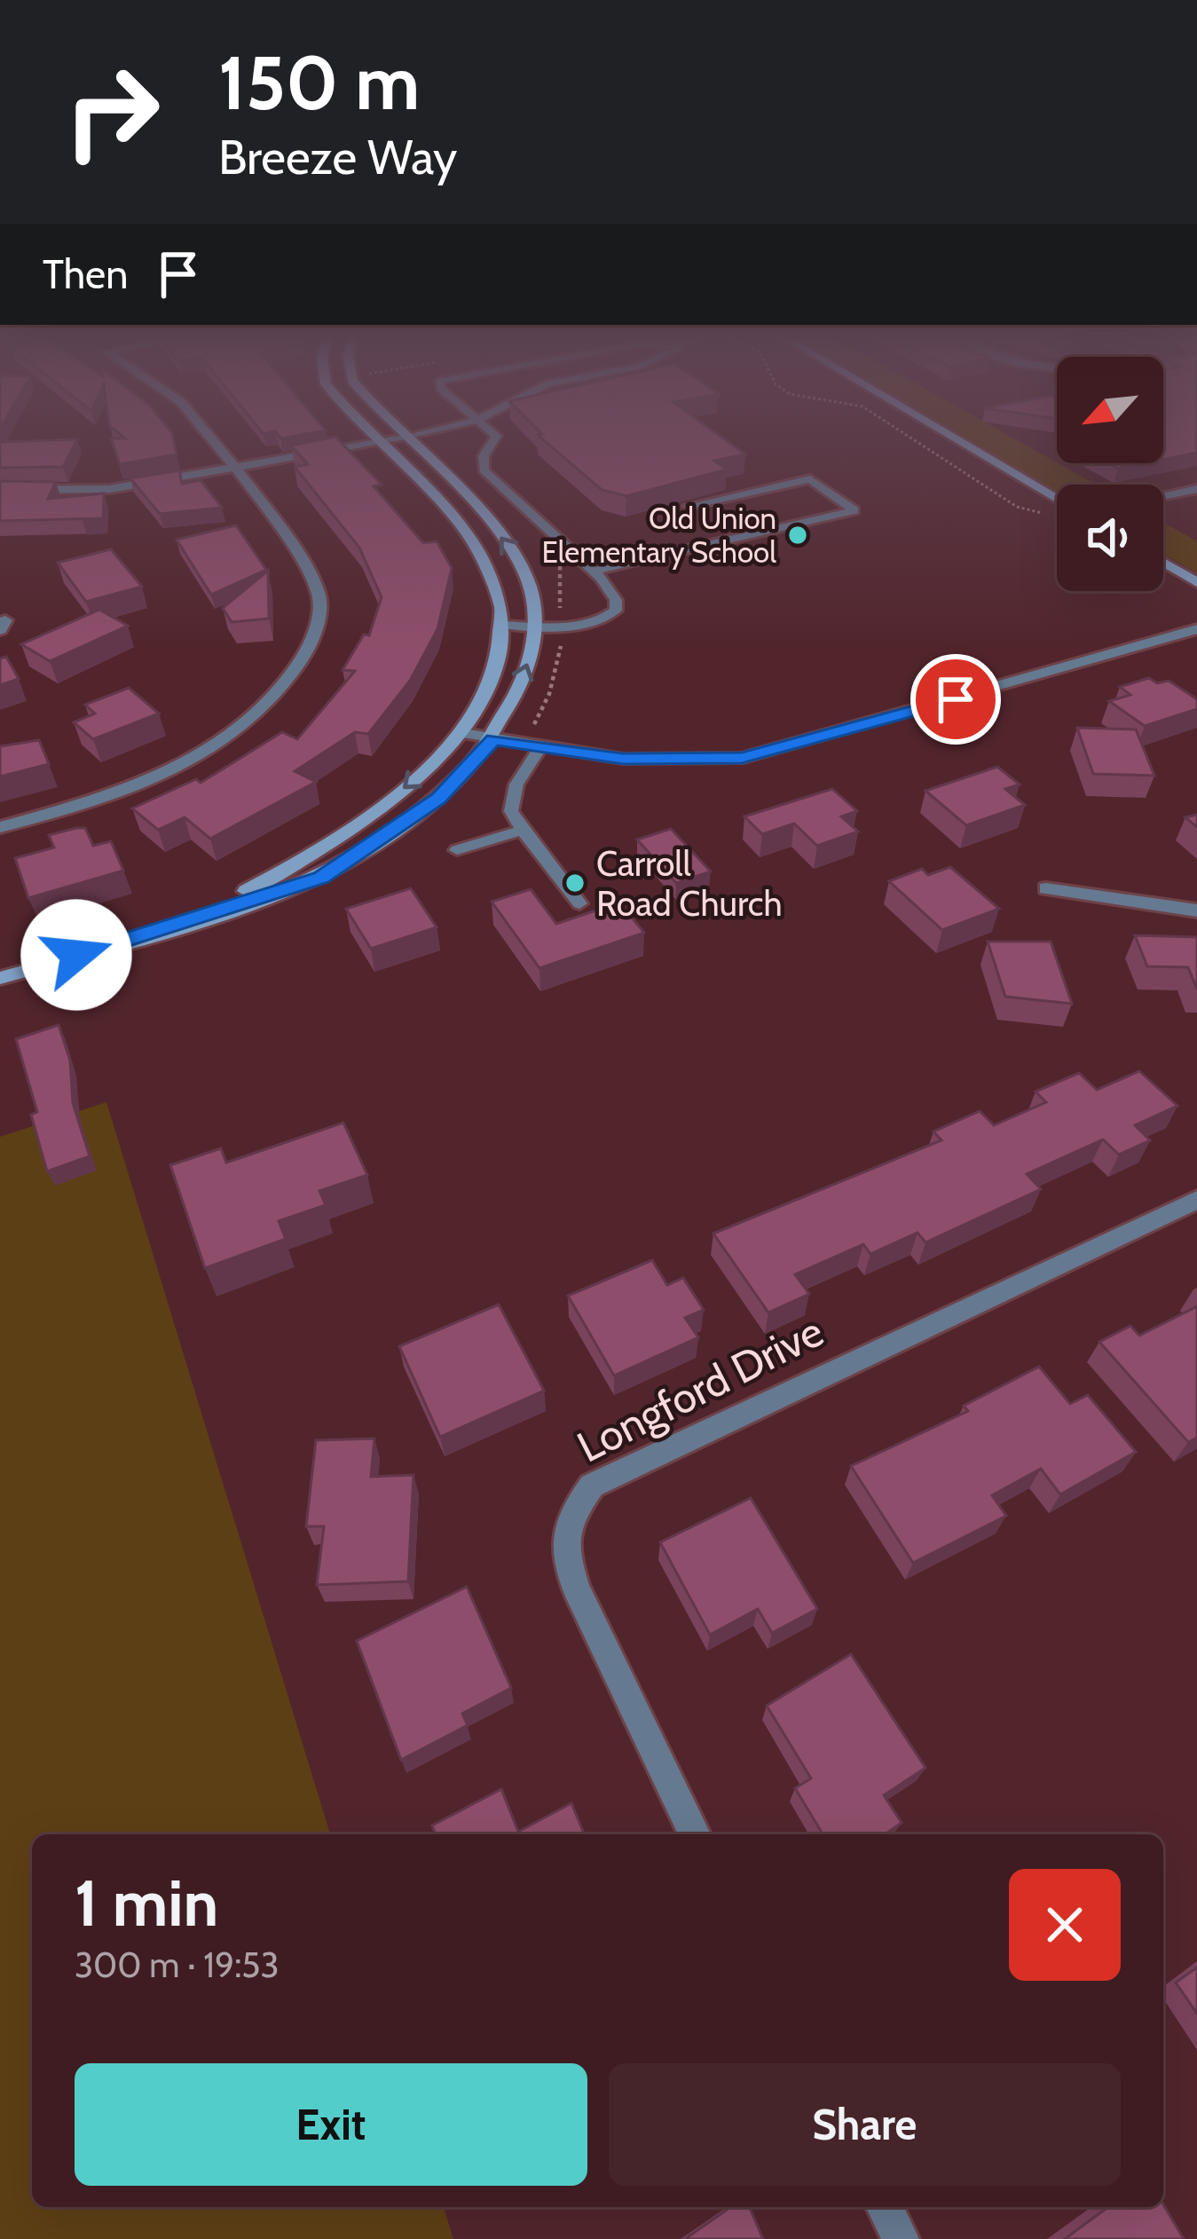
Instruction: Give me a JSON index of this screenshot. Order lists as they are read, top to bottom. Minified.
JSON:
{"streets":{"street":["Longford Drive"]},"places":["Old Union Elementary School","Carroll Road Church"],"north":"bottom left","page":{"turn":["150 m","Breeze Way"],"then":"Then","heading":["1 min","300 m · 19:53"],"buttons":["Exit","Share"]}}
